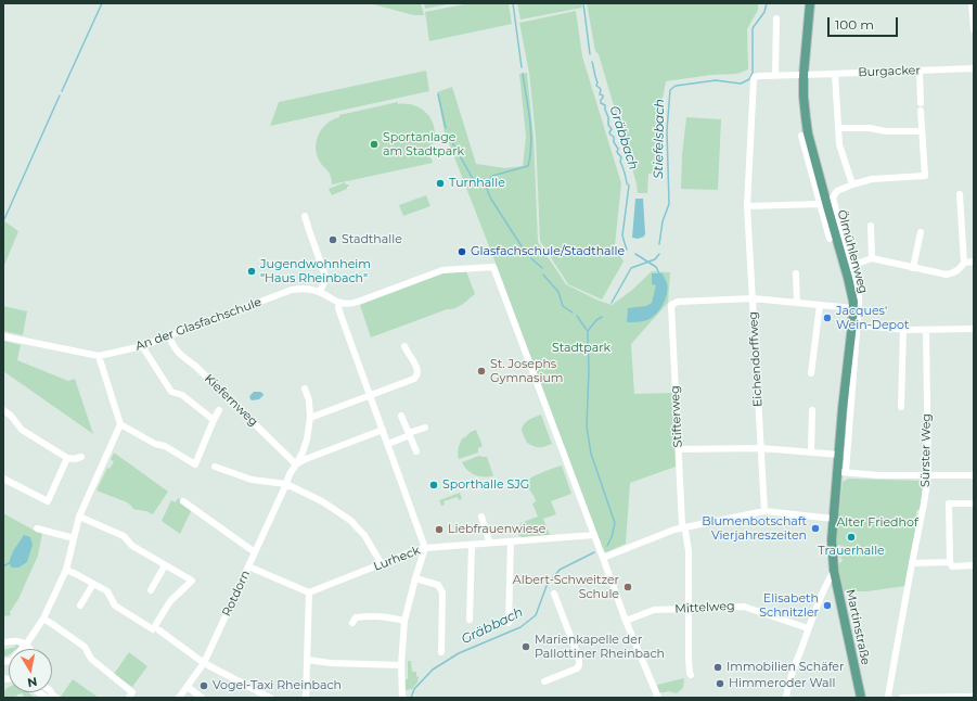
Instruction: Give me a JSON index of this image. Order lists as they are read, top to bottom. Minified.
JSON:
{"streets":{"main road":["Ölmühlenweg","Martinstraße"],"street":["Burgacker","An der Glasfachschule","Eichendorffweg","Kiefernweg","Stifterweg","Sürster Weg","Lurheck","Rotdorn","Mittelweg"]},"crossings":[["Burgacker","Ölmühlenweg"],["Burgacker","Eichendorffweg"],["Ölmühlenweg","Martinstraße"],["An der Glasfachschule","Kiefernweg"],["Eichendorffweg","Stifterweg"],["Kiefernweg","Rotdorn"],["Stifterweg","Mittelweg"]],"water":["Gräbbach","Stiefelsbach"],"parks":["Stadtpark","Alter Friedhof"],"places":["Sportanlage am Stadtpark","Turnhalle","Stadthalle","Glasfachschule/Stadthalle","Jugendwohnheim \"Haus Rheinbach\"","Jacques' Wein-Depot","St. Josephs Gymnasium","Sporthalle SJG","Blumenbotschaft Vierjahreszeiten","Liebfrauenwiese","Trauerhalle","Albert-Schweitzer Schule","Elisabeth Schnitzler","Marienkapelle der Pallottiner Rheinbach","Immobilien Schäfer","Himmeroder Wall","Vogel-Taxi Rheinbach"],"scale_bar":"100 m","north":"bottom"}
